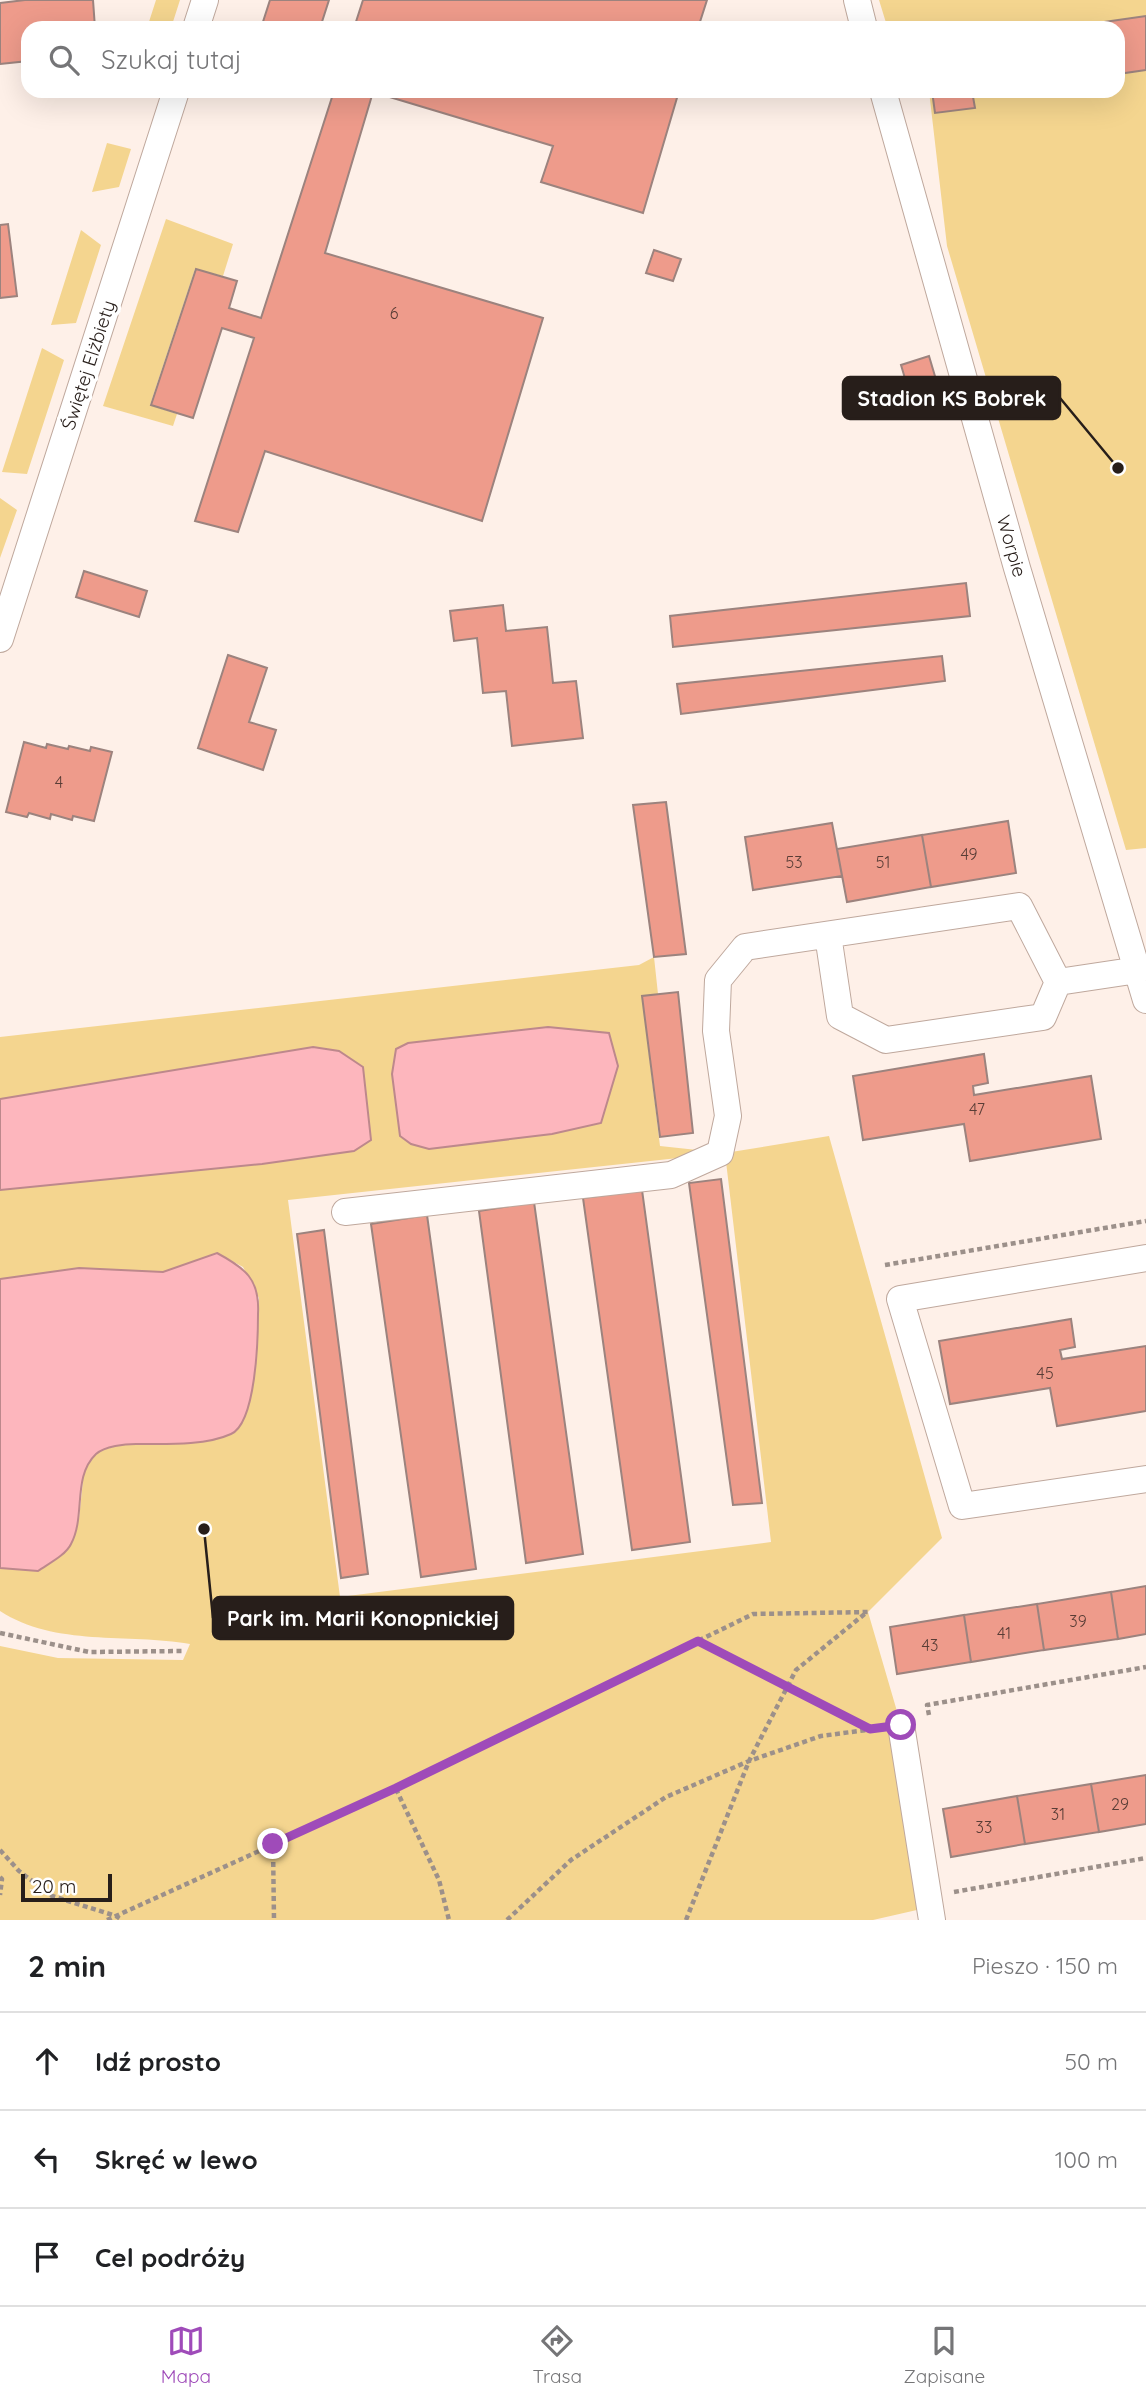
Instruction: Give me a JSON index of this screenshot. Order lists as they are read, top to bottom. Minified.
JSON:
{"streets":{"street":["Świętej Elżbiety","Worpie"]},"places":["Stadion KS Bobrek","Park im. Marii Konopnickiej"],"house_numbers":["6","4","49","53","51","47","45","39","41","43","29","31","33"],"scale_bar":"20 m","page":{"search":"Szukaj tutaj","scale":"20 m","heading":["2 min","Pieszo · 150 m"],"list":[["Idź prosto","50 m"],["Skręć w lewo","100 m"],"Cel podróży"],"nav":["Mapa","Trasa","Zapisane"]}}
